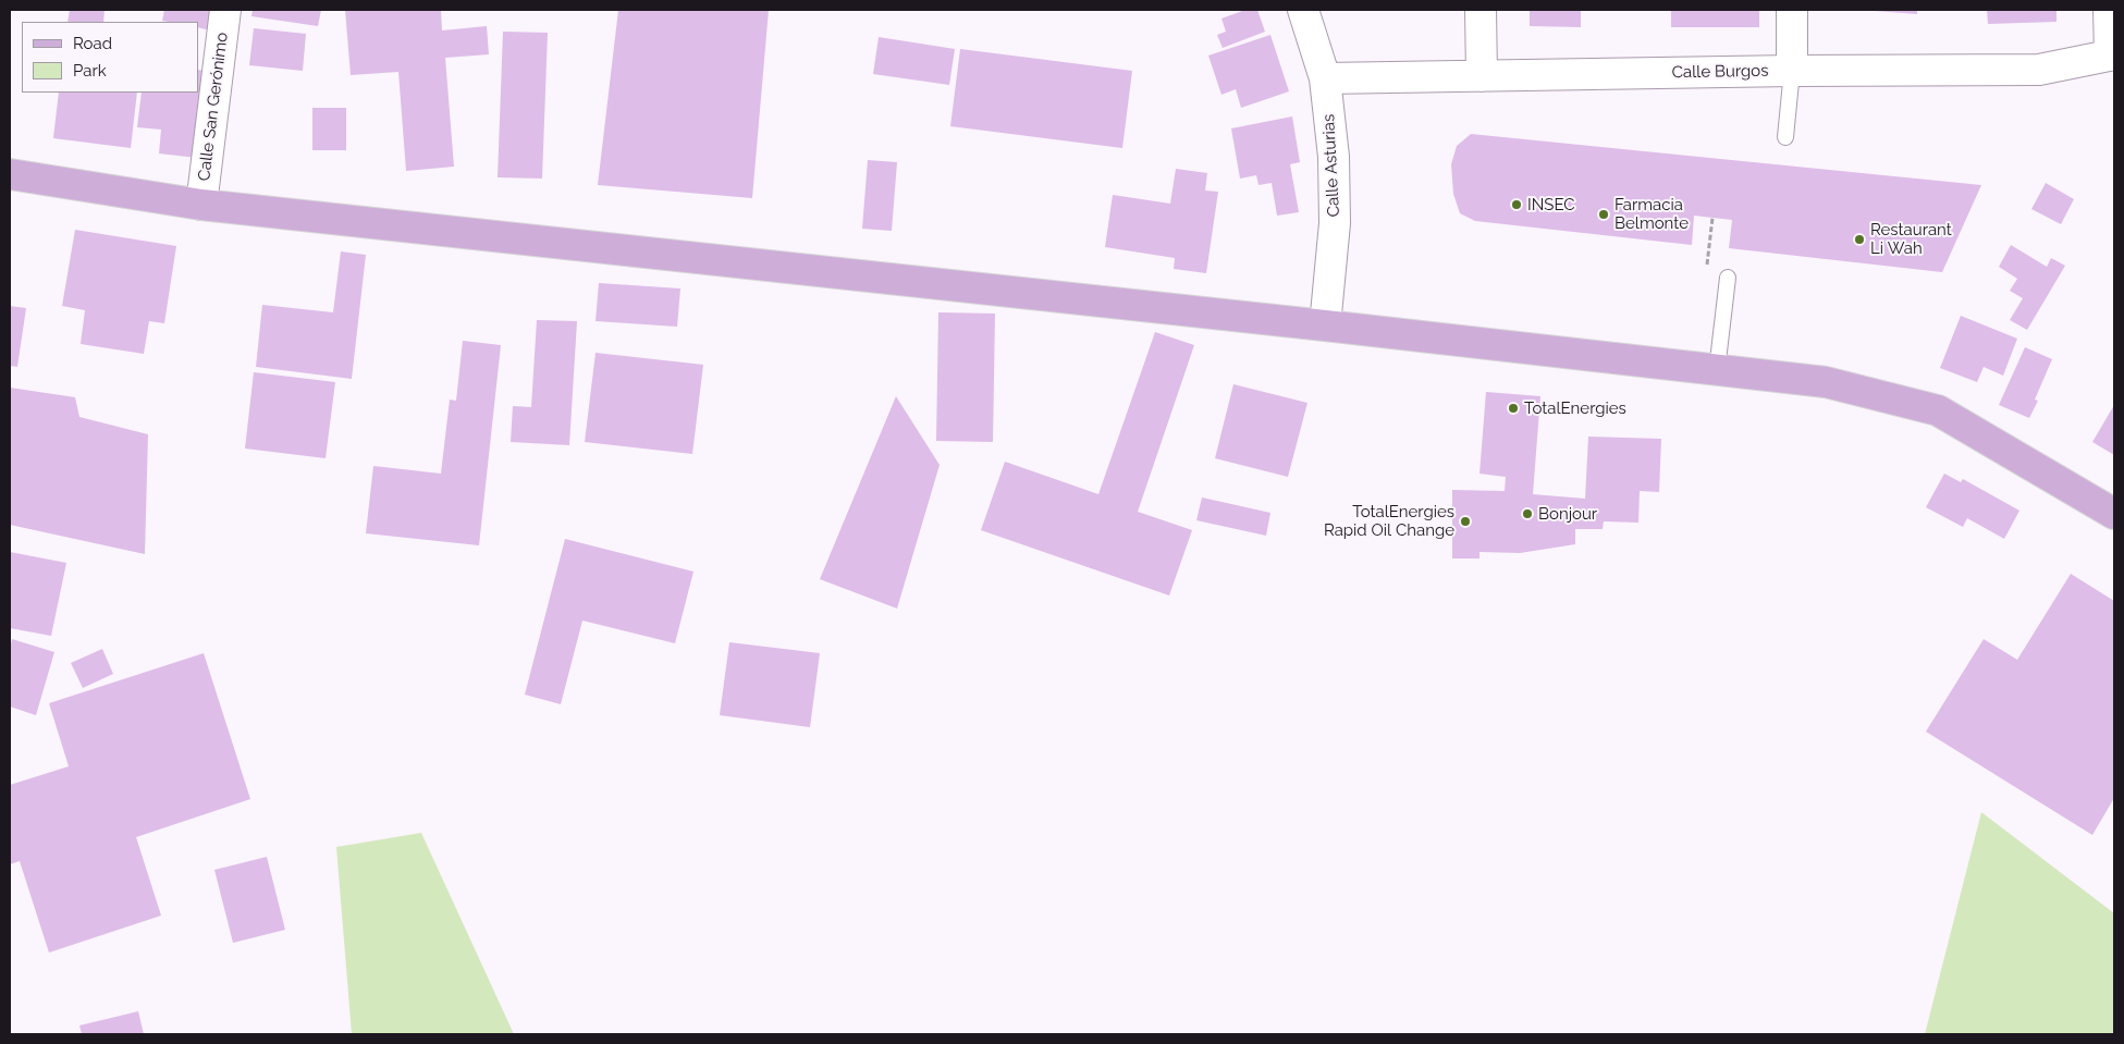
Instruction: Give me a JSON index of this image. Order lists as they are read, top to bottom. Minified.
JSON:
{"streets":{"street":["Calle Burgos","Calle San Gerónimo","Calle Asturias"]},"crossings":[["Calle Burgos","Calle Asturias"]],"places":["INSEC","Farmacia Belmonte","Restaurant Li Wah","TotalEnergies","Bonjour","TotalEnergies Rapid Oil Change"],"legend":["Road","Park"]}
